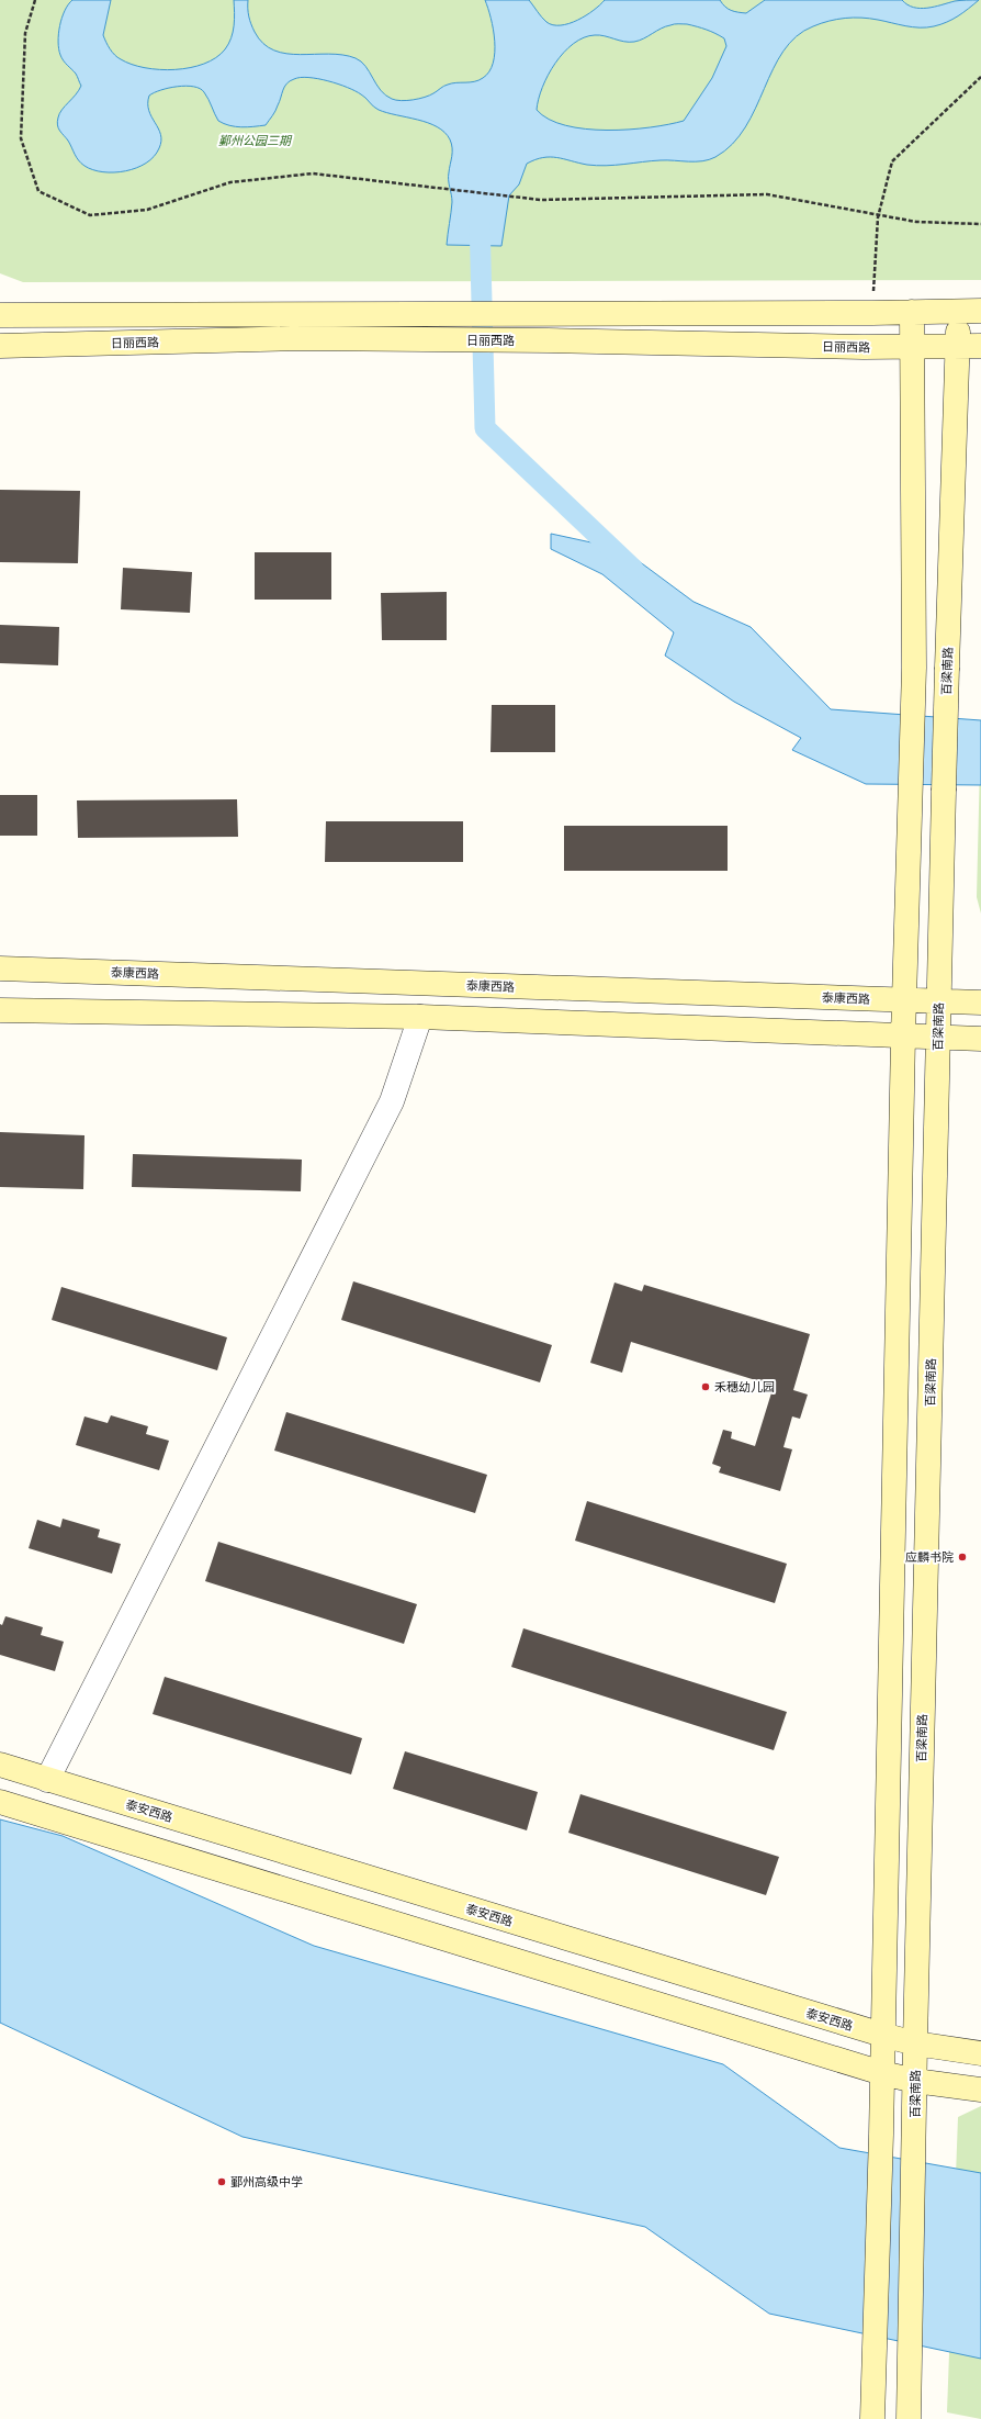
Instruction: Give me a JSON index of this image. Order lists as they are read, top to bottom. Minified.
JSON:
{"streets":{"main road":["日丽西路","百梁南路","泰康西路","泰安西路"]},"crossings":[["日丽西路","百梁南路"],["百梁南路","泰康西路"],["百梁南路","泰安西路"]],"parks":["鄞州公园三期"],"places":["禾穗幼儿园","应麟书院","鄞州高级中学"]}
